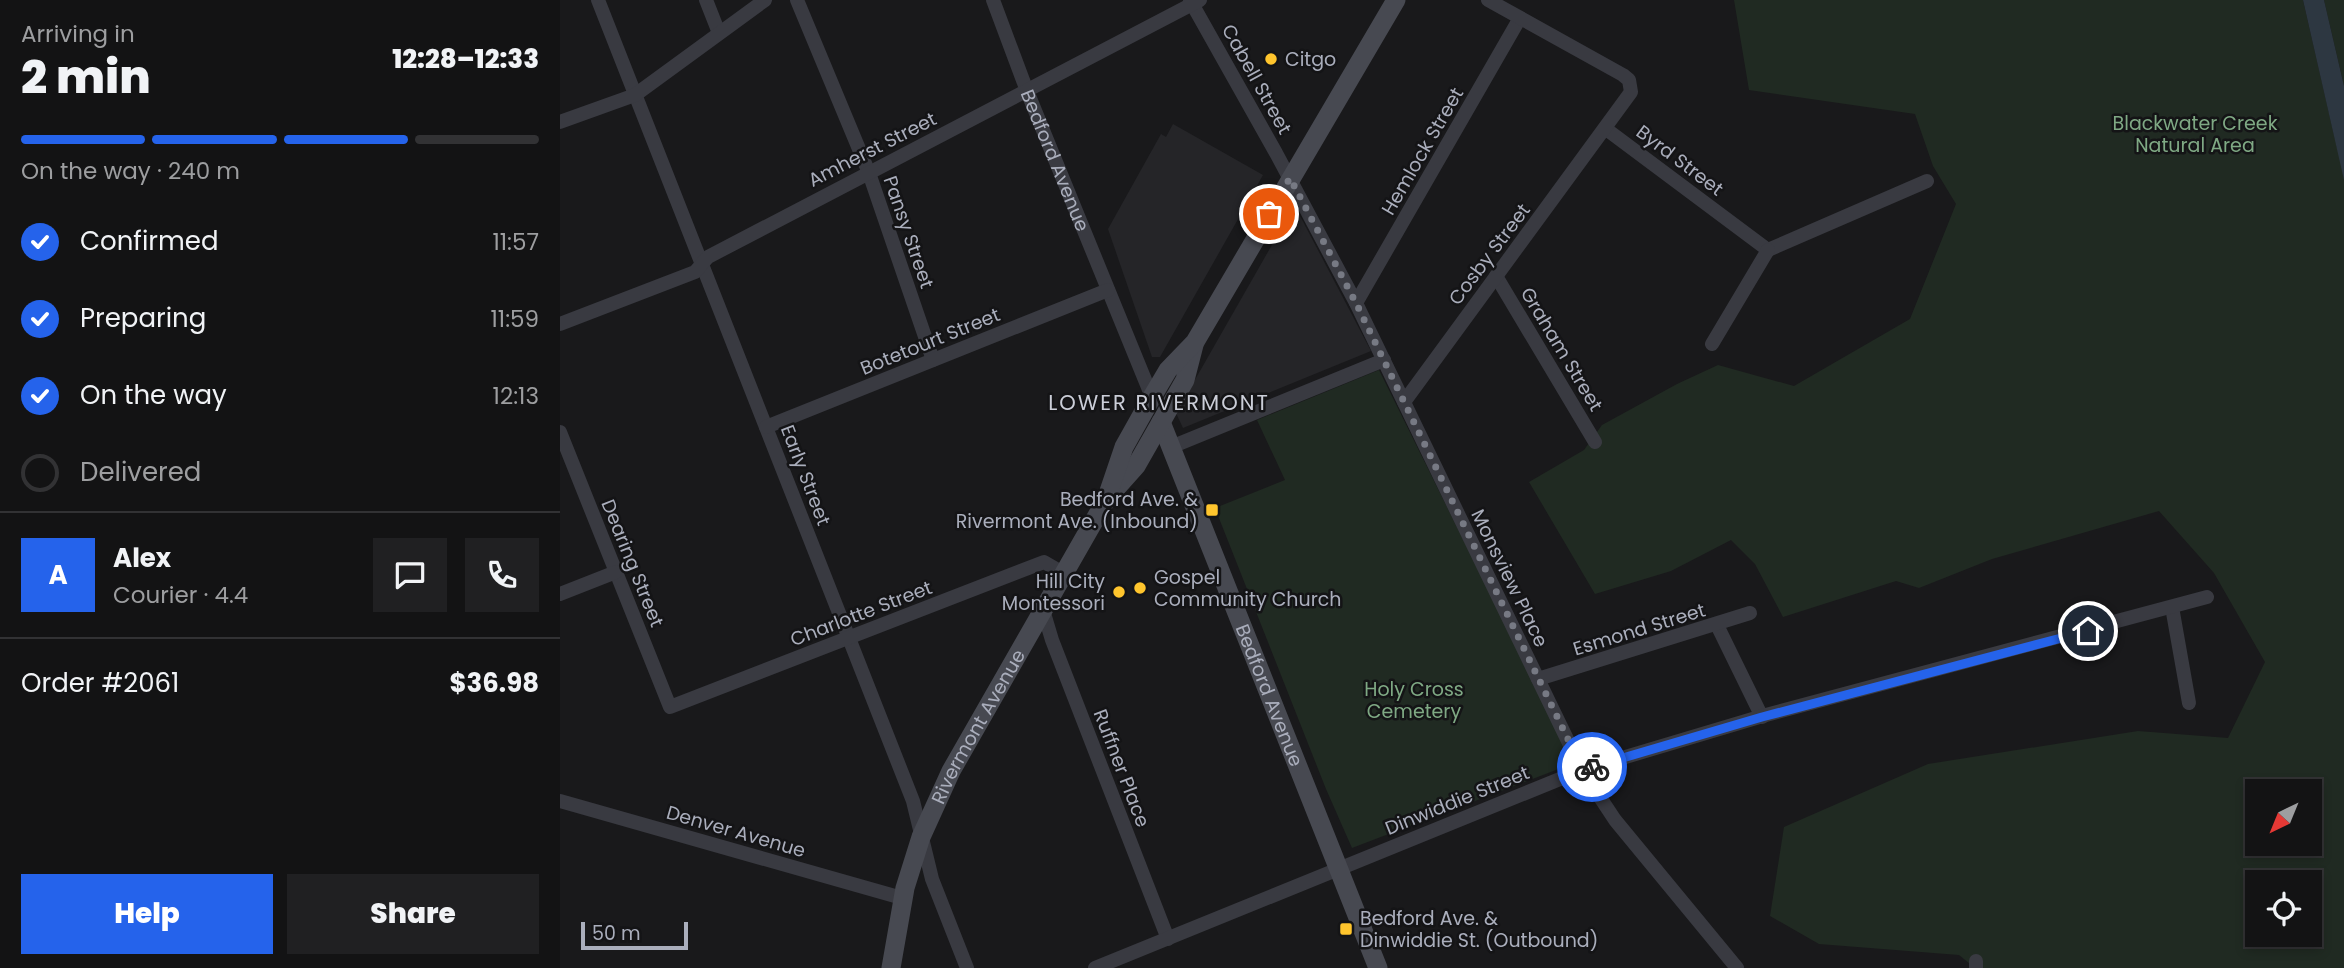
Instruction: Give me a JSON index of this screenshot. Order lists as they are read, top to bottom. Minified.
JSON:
{"streets":{"main road":["Bedford Avenue","Rivermont Avenue"],"street":["Cabell Street","Amherst Street","Hemlock Street","Byrd Street","Pansy Street","Cosby Street","Botetourt Street","Graham Street","Early Street","Dearing Street","Monsview Place","Charlotte Street","Esmond Street","Ruffner Place","Dinwiddie Street","Denver Avenue"]},"crossings":[["Cabell Street","Amherst Street"],["Cabell Street","Monsview Place"],["Cabell Street","Rivermont Avenue"],["Amherst Street","Bedford Avenue"],["Amherst Street","Pansy Street"],["Amherst Street","Early Street"],["Hemlock Street","Byrd Street"],["Hemlock Street","Monsview Place"],["Bedford Avenue","Botetourt Street"],["Bedford Avenue","Rivermont Avenue"],["Bedford Avenue","Dinwiddie Street"],["Byrd Street","Cosby Street"],["Pansy Street","Botetourt Street"],["Cosby Street","Graham Street"],["Cosby Street","Monsview Place"],["Botetourt Street","Early Street"],["Early Street","Charlotte Street"],["Early Street","Rivermont Avenue"],["Dearing Street","Charlotte Street"],["Monsview Place","Esmond Street"],["Monsview Place","Rivermont Avenue"],["Monsview Place","Dinwiddie Street"],["Charlotte Street","Rivermont Avenue"],["Rivermont Avenue","Ruffner Place"],["Rivermont Avenue","Denver Avenue"],["Ruffner Place","Dinwiddie Street"]],"districts":["LOWER RIVERMONT"],"parks":["Blackwater Creek Natural Area","Holy Cross Cemetery"],"places":{"other":["Citgo","Gospel Community Church","Hill City Montessori"],"transit":["Bedford Ave. & Rivermont Ave. (Inbound)","Bedford Ave. & Dinwiddie St. (Outbound)"]},"scale_bar":"50 m","north":"bottom left","page":{"heading":["2 min","Arriving in","12:28–12:33"],"panel":["Alex","Courier · 4.4","Order #2061","$36.98"],"bar":"On the way · 240 m","list":[["Confirmed","11:57"],["Preparing","11:59"],["On the way","12:13"],"Delivered"],"round":"A","buttons":["Help","Share"],"scale":"50 m"}}
